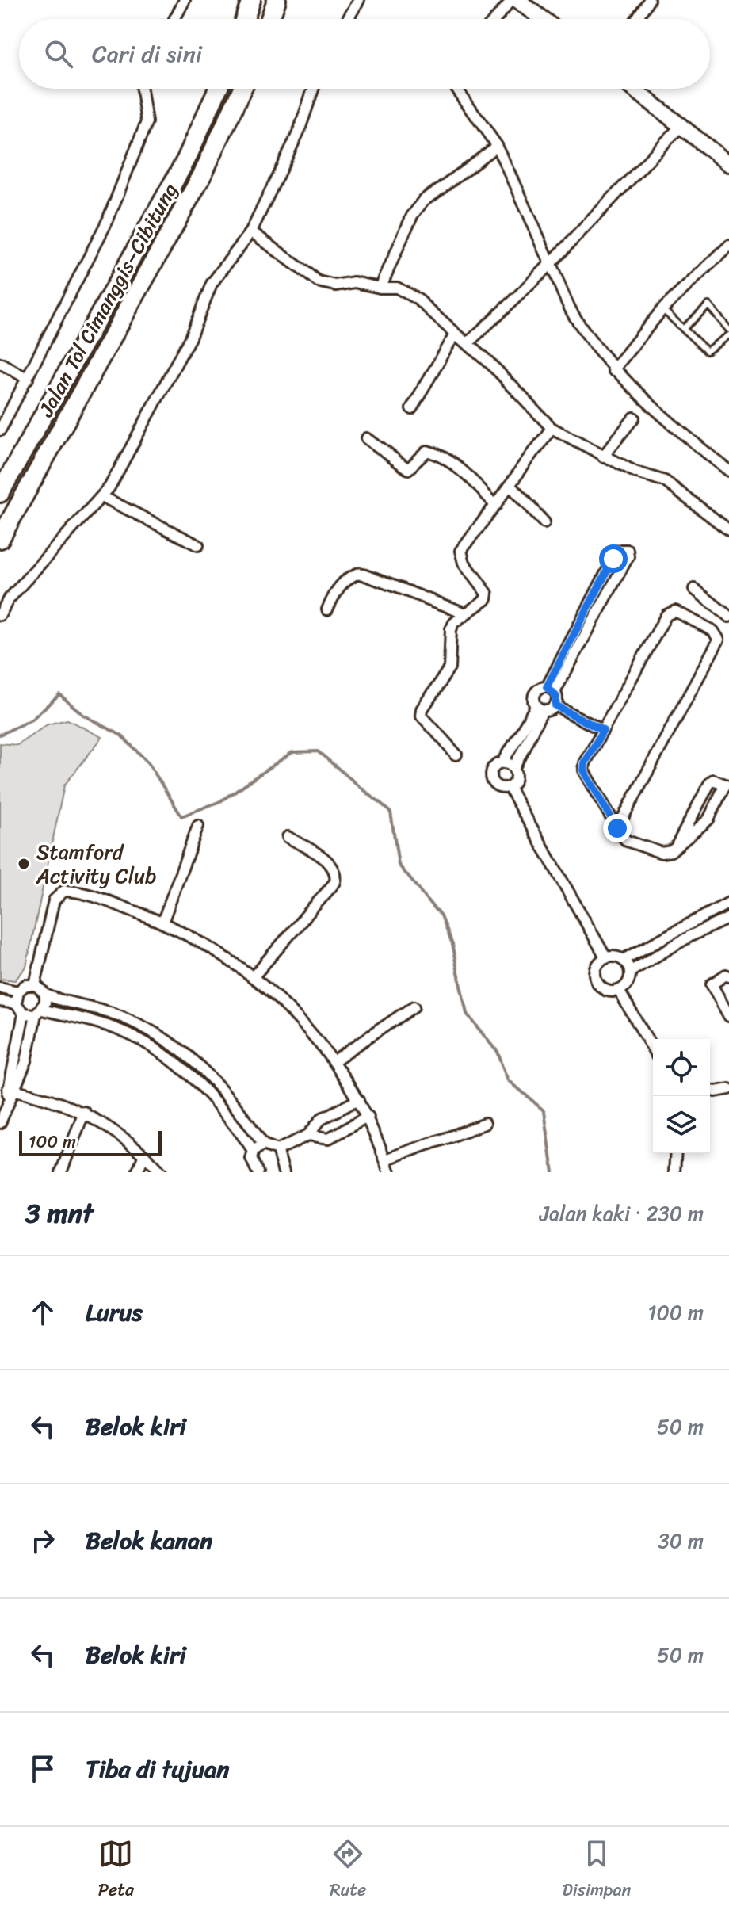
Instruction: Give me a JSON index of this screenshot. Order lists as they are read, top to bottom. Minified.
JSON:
{"streets":{"highway":["Jalan Tol Cimanggis–Cibitung"]},"places":["Stamford Activity Club"],"scale_bar":"100 m","page":{"search":"Cari di sini","scale":"100 m","heading":["3 mnt","Jalan kaki · 230 m"],"list":[["Lurus","100 m"],["Belok kiri","50 m"],["Belok kanan","30 m"],["Belok kiri","50 m"],"Tiba di tujuan"],"nav":["Peta","Rute","Disimpan"]}}
